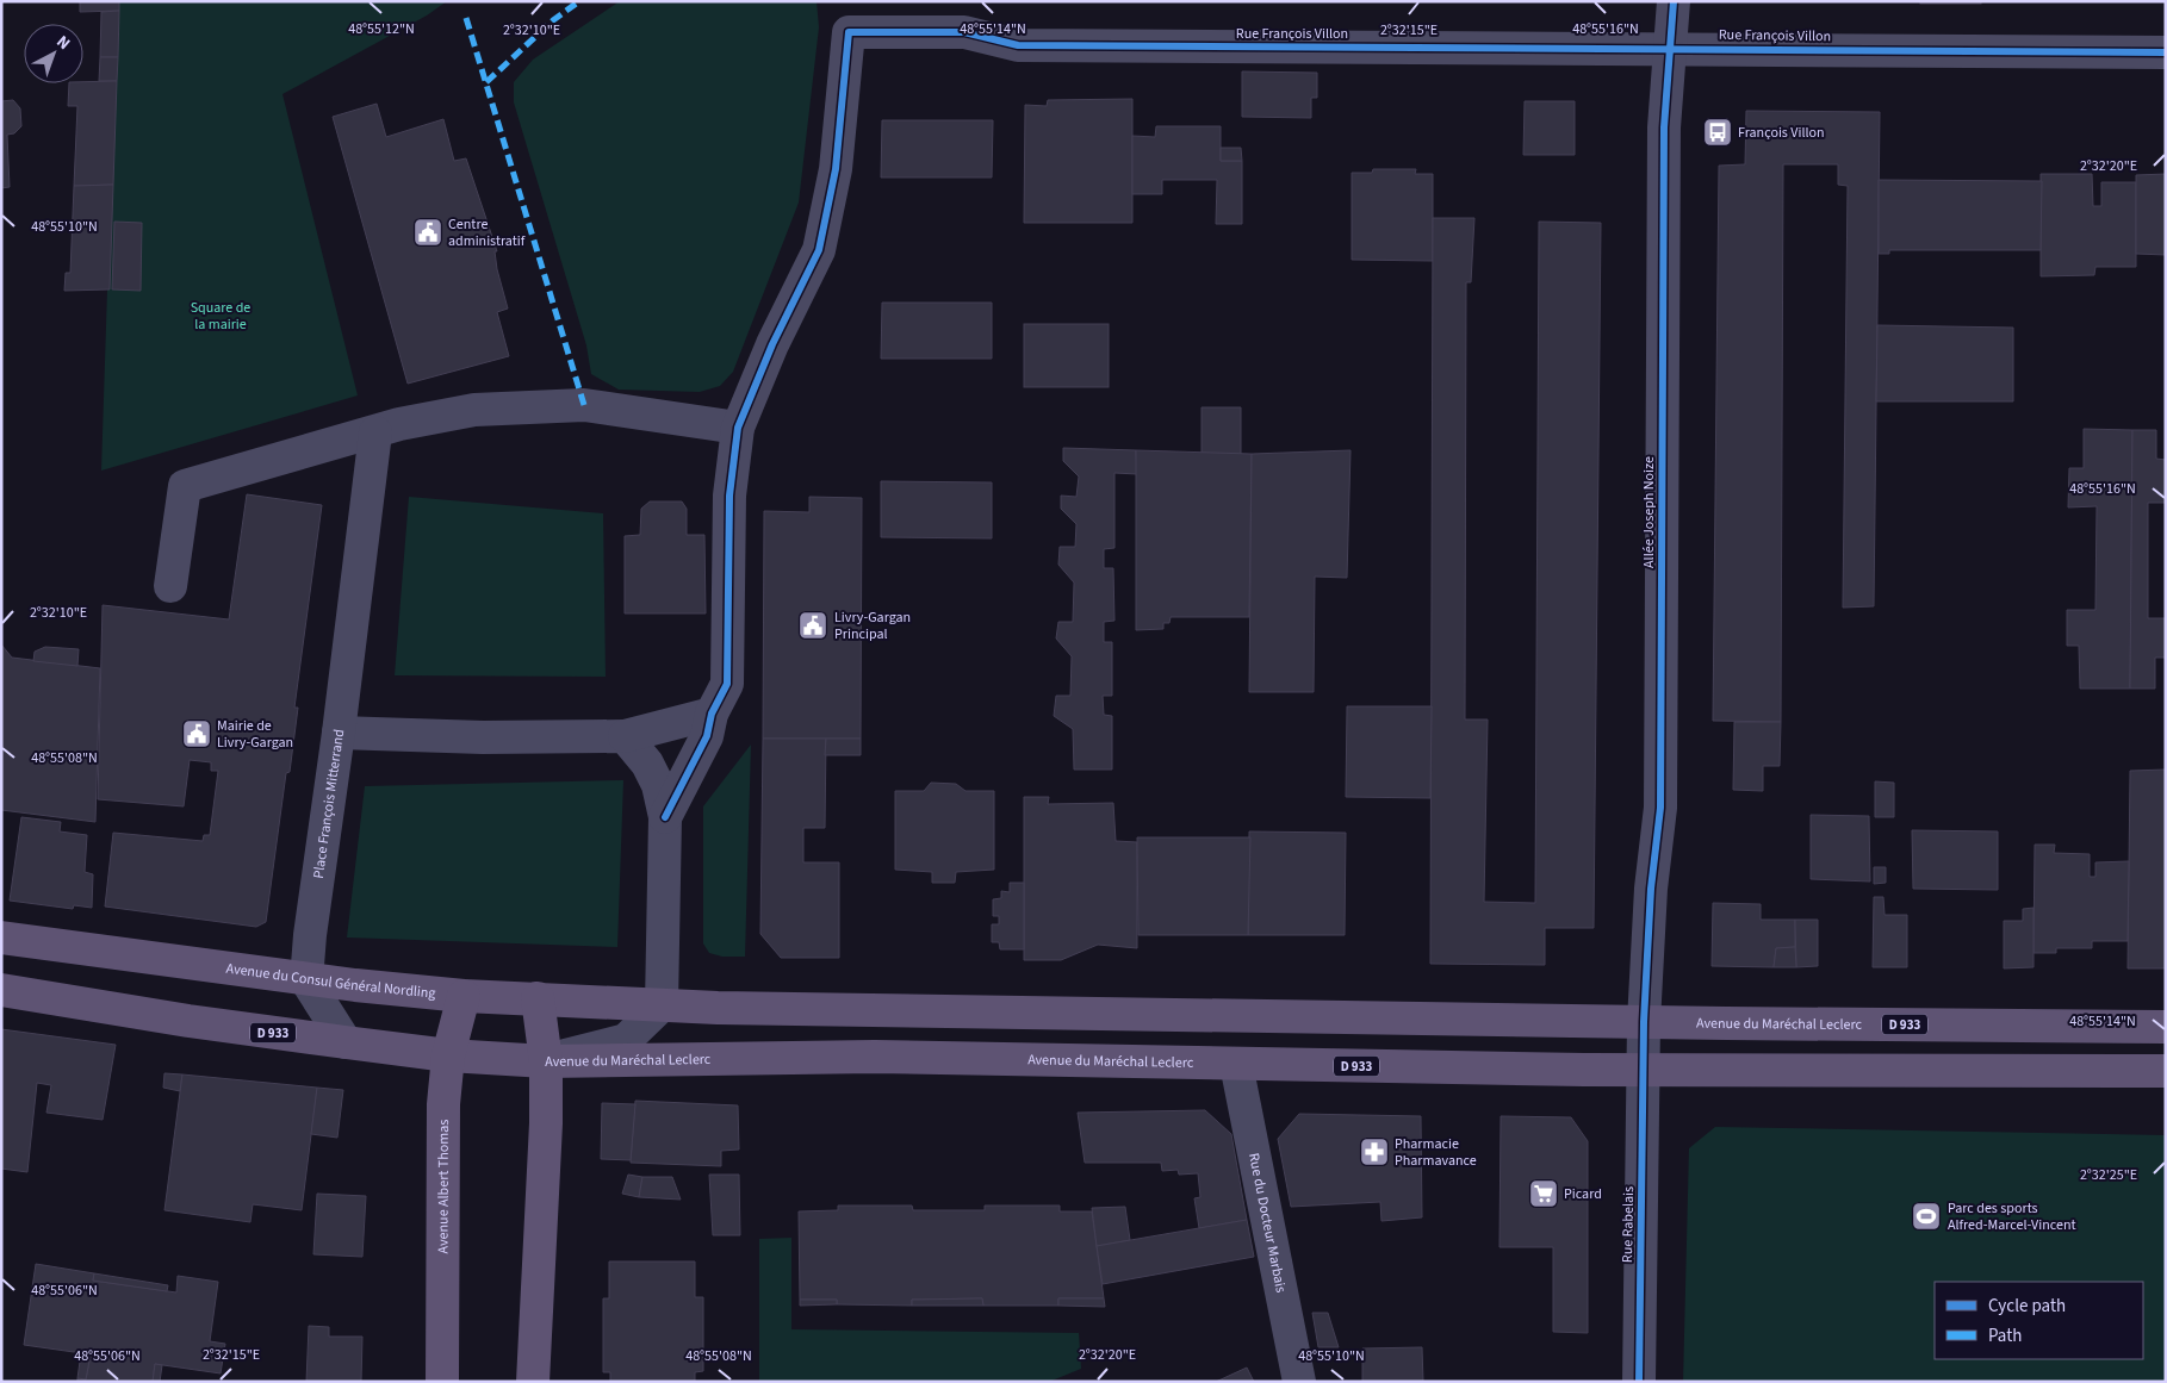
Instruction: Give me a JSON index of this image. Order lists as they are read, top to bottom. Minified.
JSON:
{"streets":{"main road":["Avenue du Consul Général Nordling","Avenue du Maréchal Leclerc","D 933","Avenue Albert Thomas"],"street":["Rue François Villon","Allée Joseph Noize","Place François Mitterrand","Rue du Docteur Marbais","Rue Rabelais"]},"crossings":[["Rue François Villon","Allée Joseph Noize"],["Allée Joseph Noize","Avenue du Maréchal Leclerc"],["Place François Mitterrand","Avenue du Consul Général Nordling"],["Avenue du Consul Général Nordling","Avenue du Maréchal Leclerc"],["Avenue du Consul Général Nordling","Avenue Albert Thomas"],["Avenue du Maréchal Leclerc","D 933"],["Avenue du Maréchal Leclerc","Rue du Docteur Marbais"],["Avenue du Maréchal Leclerc","Rue Rabelais"],["D 933","Avenue Albert Thomas"]],"parks":["Square de la mairie"],"places":{"bus stop":["François Villon"],"public building":["Centre administratif","Livry-Gargan Principal","Mairie de Livry-Gargan"],"pharmacy":["Pharmacie Pharmavance"],"supermarket":["Picard"],"sports":["Parc des sports Alfred-Marcel-Vincent"]},"legend":["Cycle path","Path"],"north":"top right","coordinates":["48°55'12\"N","48°55'14\"N","48°55'16\"N","2°32'10\"E","2°32'15\"E","2°32'20\"E","48°55'10\"N","48°55'08\"N","2°32'25\"E","48°55'06\"N"]}
